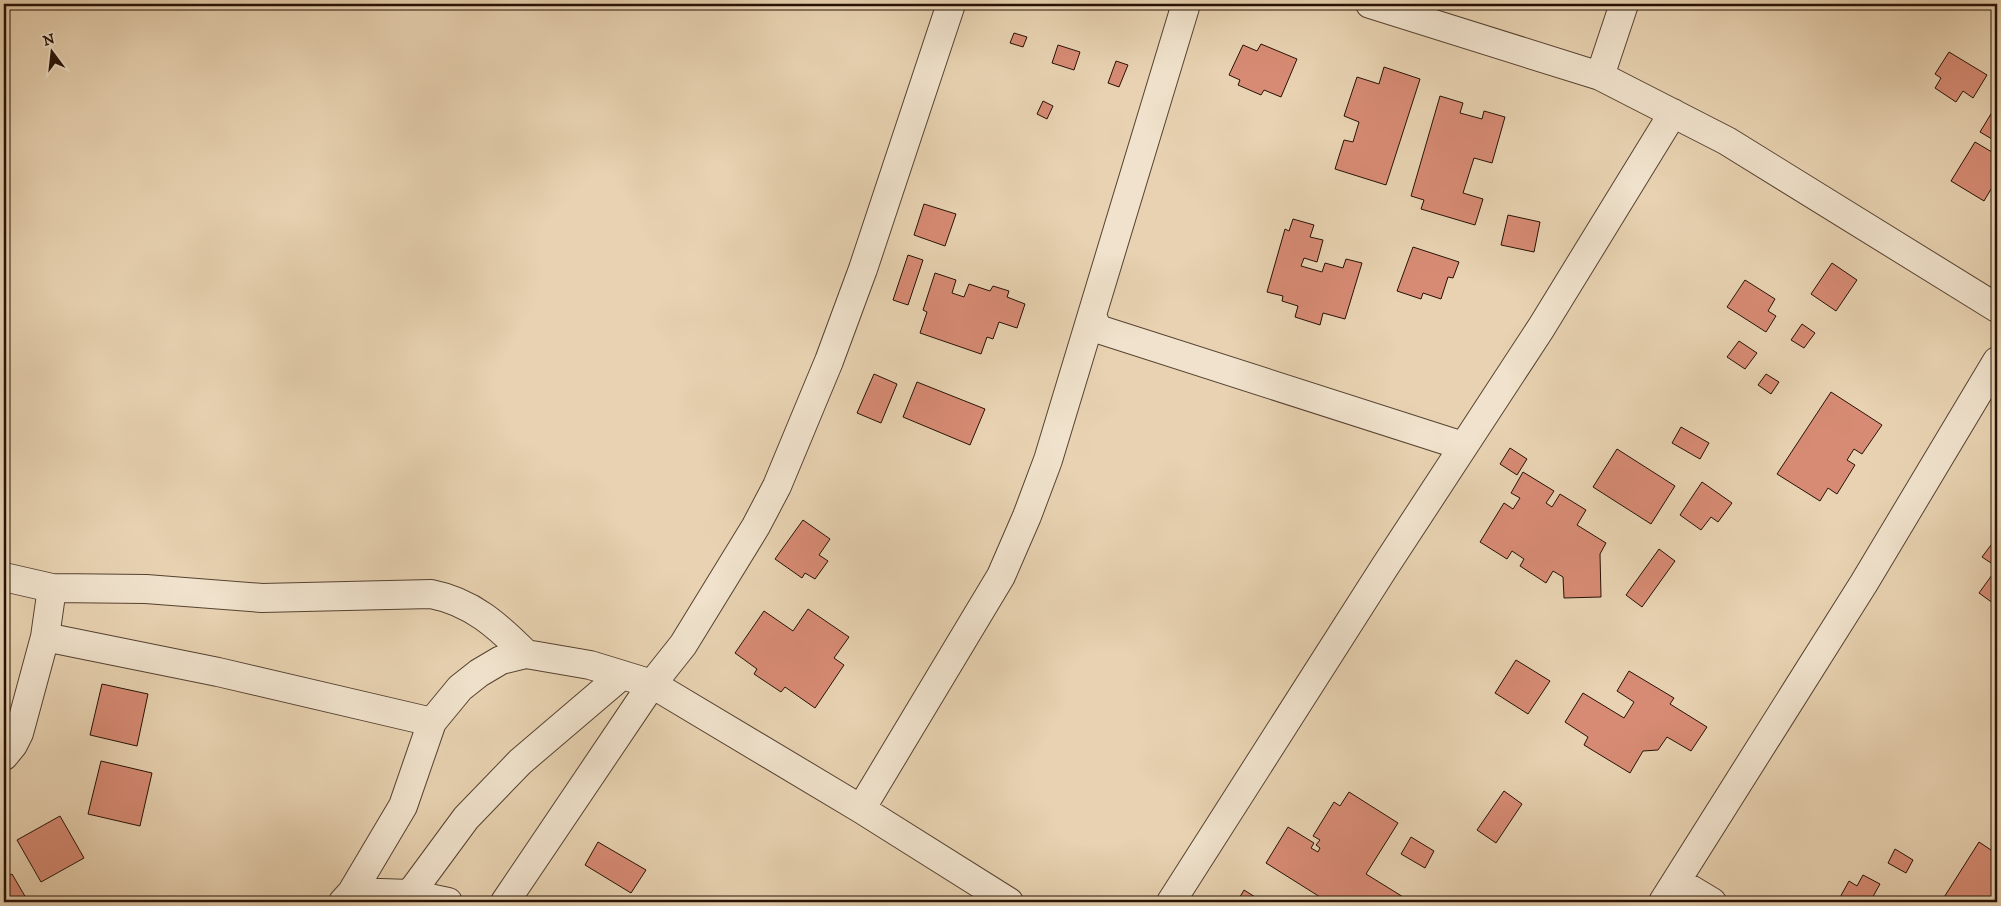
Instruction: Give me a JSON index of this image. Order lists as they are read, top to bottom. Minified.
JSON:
{"north":"top"}
